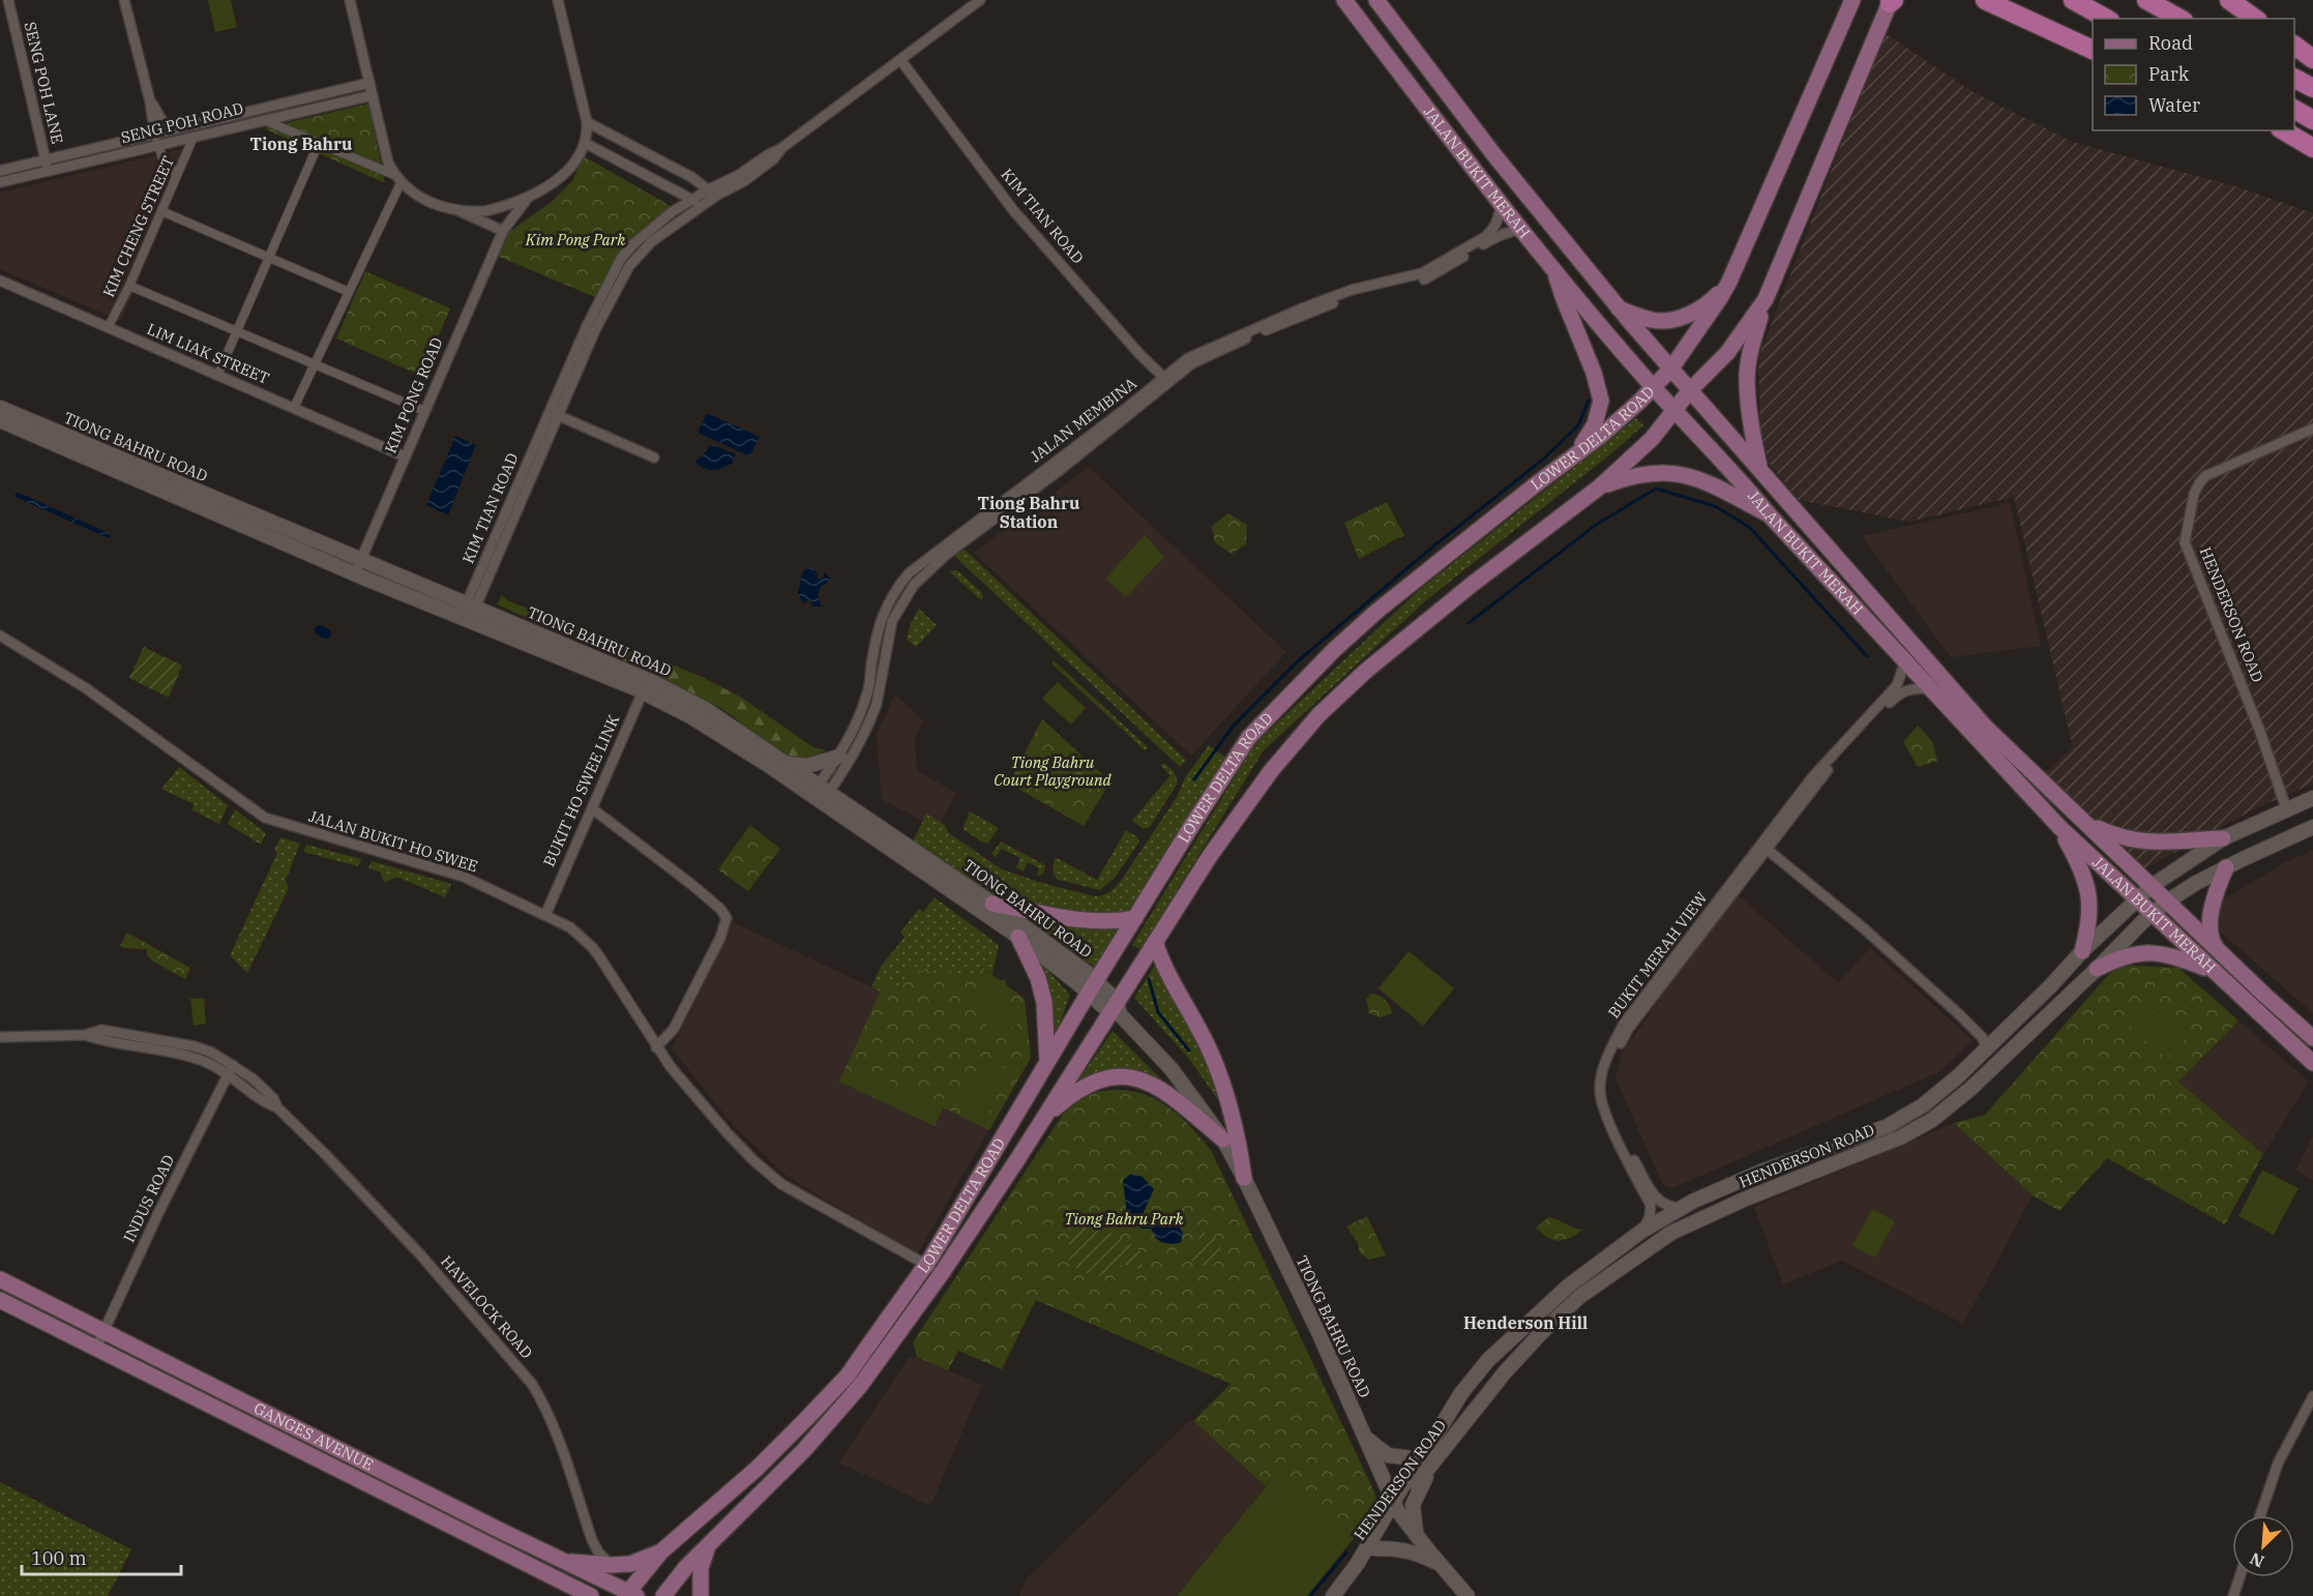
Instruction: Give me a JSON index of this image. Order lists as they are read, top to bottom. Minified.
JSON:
{"streets":{"main road":["JALAN BUKIT MERAH","LOWER DELTA ROAD","TIONG BAHRU ROAD","HENDERSON ROAD","GANGES AVENUE"],"street":["SENG POH LANE","SENG POH ROAD","KIM TIAN ROAD","KIM CHENG STREET","LIM LIAK STREET","KIM PONG ROAD","JALAN MEMBINA","BUKIT HO SWEE LINK","JALAN BUKIT HO SWEE","BUKIT MERAH VIEW","INDUS ROAD","HAVELOCK ROAD"]},"crossings":[["SENG POH LANE","SENG POH ROAD"],["SENG POH ROAD","KIM CHENG STREET"],["JALAN BUKIT MERAH","JALAN MEMBINA"],["JALAN BUKIT MERAH","LOWER DELTA ROAD"],["JALAN BUKIT MERAH","HENDERSON ROAD"],["JALAN BUKIT MERAH","BUKIT MERAH VIEW"],["KIM TIAN ROAD","JALAN MEMBINA"],["KIM TIAN ROAD","TIONG BAHRU ROAD"],["KIM CHENG STREET","LIM LIAK STREET"],["LIM LIAK STREET","KIM PONG ROAD"],["KIM PONG ROAD","TIONG BAHRU ROAD"],["JALAN MEMBINA","TIONG BAHRU ROAD"],["LOWER DELTA ROAD","TIONG BAHRU ROAD"],["LOWER DELTA ROAD","JALAN BUKIT HO SWEE"],["LOWER DELTA ROAD","GANGES AVENUE"],["TIONG BAHRU ROAD","HENDERSON ROAD"],["TIONG BAHRU ROAD","BUKIT HO SWEE LINK"],["HENDERSON ROAD","BUKIT MERAH VIEW"],["BUKIT HO SWEE LINK","JALAN BUKIT HO SWEE"],["INDUS ROAD","HAVELOCK ROAD"],["INDUS ROAD","GANGES AVENUE"]],"districts":["Tiong Bahru","Tiong Bahru Station","Henderson Hill"],"parks":["Kim Pong Park","Tiong Bahru Court Playground","Tiong Bahru Park"],"legend":["Road","Park","Water"],"scale_bar":"100 m","north":"bottom left"}
